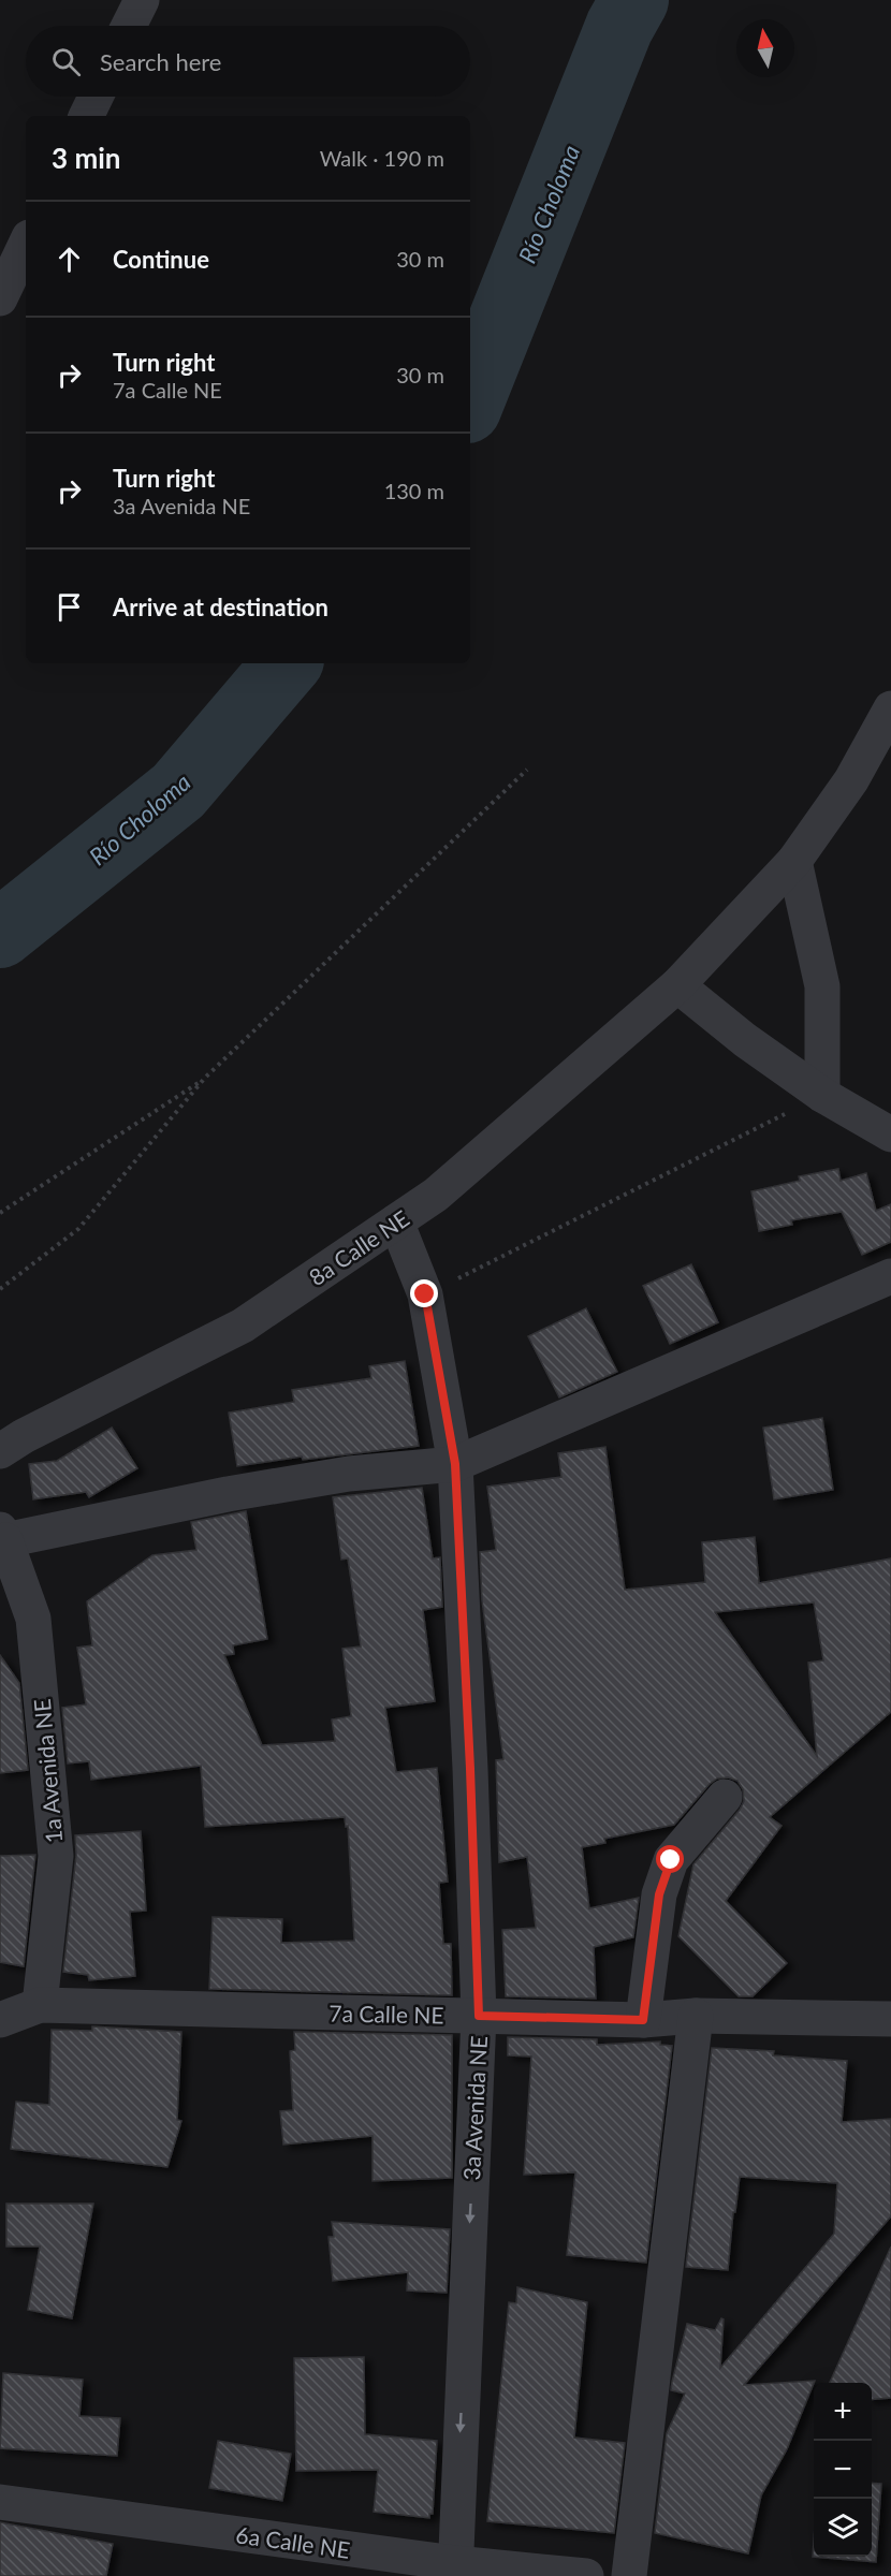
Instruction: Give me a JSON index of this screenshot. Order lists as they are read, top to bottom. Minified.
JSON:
{"streets":{"street":["8a Calle NE","1a Avenida NE","7a Calle NE","3a Avenida NE","6a Calle NE"]},"crossings":[["8a Calle NE","3a Avenida NE"],["1a Avenida NE","7a Calle NE"],["7a Calle NE","3a Avenida NE"],["3a Avenida NE","6a Calle NE"]],"water":["Río Choloma"],"north":"top","page":{"search":"Search here","heading":["3 min","Walk · 190 m"],"list":[["Continue","30 m"],["Turn right","7a Calle NE","30 m"],["Turn right","3a Avenida NE","130 m"],"Arrive at destination"],"map_buttons":["+","−"]}}
